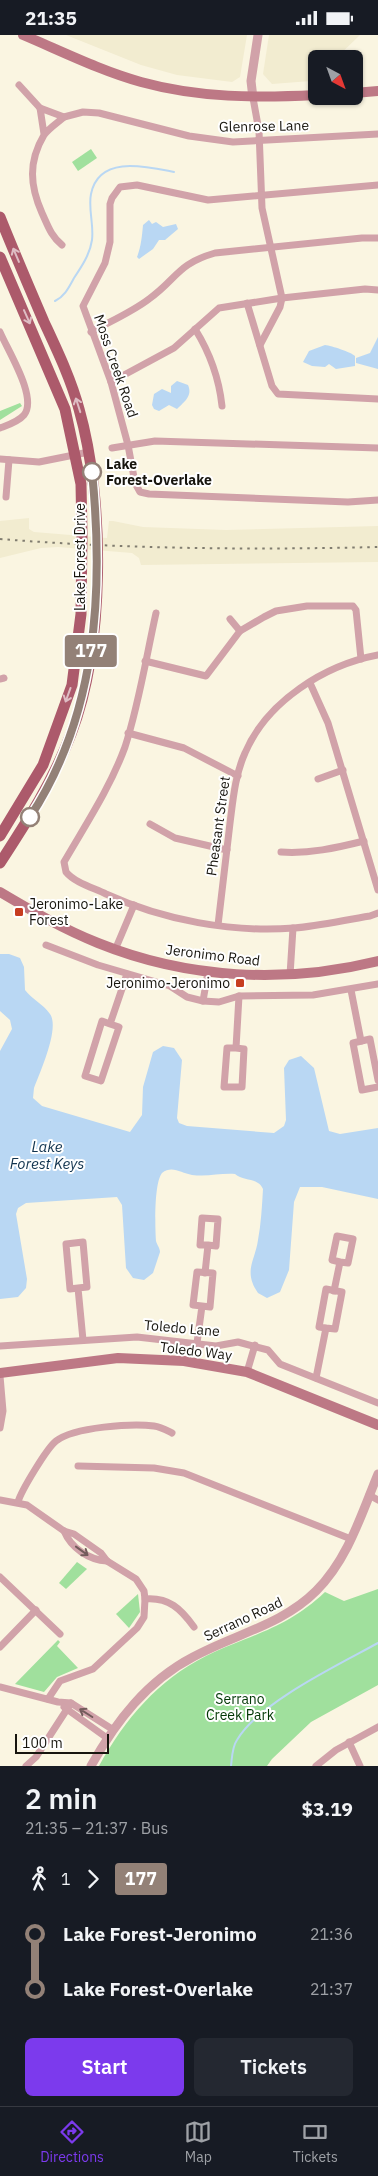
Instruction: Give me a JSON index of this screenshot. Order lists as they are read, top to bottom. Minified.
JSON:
{"streets":{"main road":["Lake Forest Drive","Jeronimo Road","Toledo Way"],"street":["Glenrose Lane","Moss Creek Road","Pheasant Street","Toledo Lane","Serrano Road"]},"water":["Lake Forest Keys"],"parks":["Serrano Creek Park"],"places":{"other":["Lake Forest-Overlake"],"transit":["Jeronimo-Lake Forest","Jeronimo-Jeronimo"]},"lines":["bus line 177"],"scale_bar":"100 m","north":"bottom right","page":{"status":"21:35","on_map":"177","scale":"100 m","heading":["2 min","21:35 – 21:37 · Bus","$3.19"],"legs":["1","177"],"list":[{"name":"Lake Forest-Jeronimo","value":"21:36"},{"name":"Lake Forest-Overlake","value":"21:37"}],"buttons":["Start","Tickets"],"tabs":["Directions","Map","Tickets"]}}
